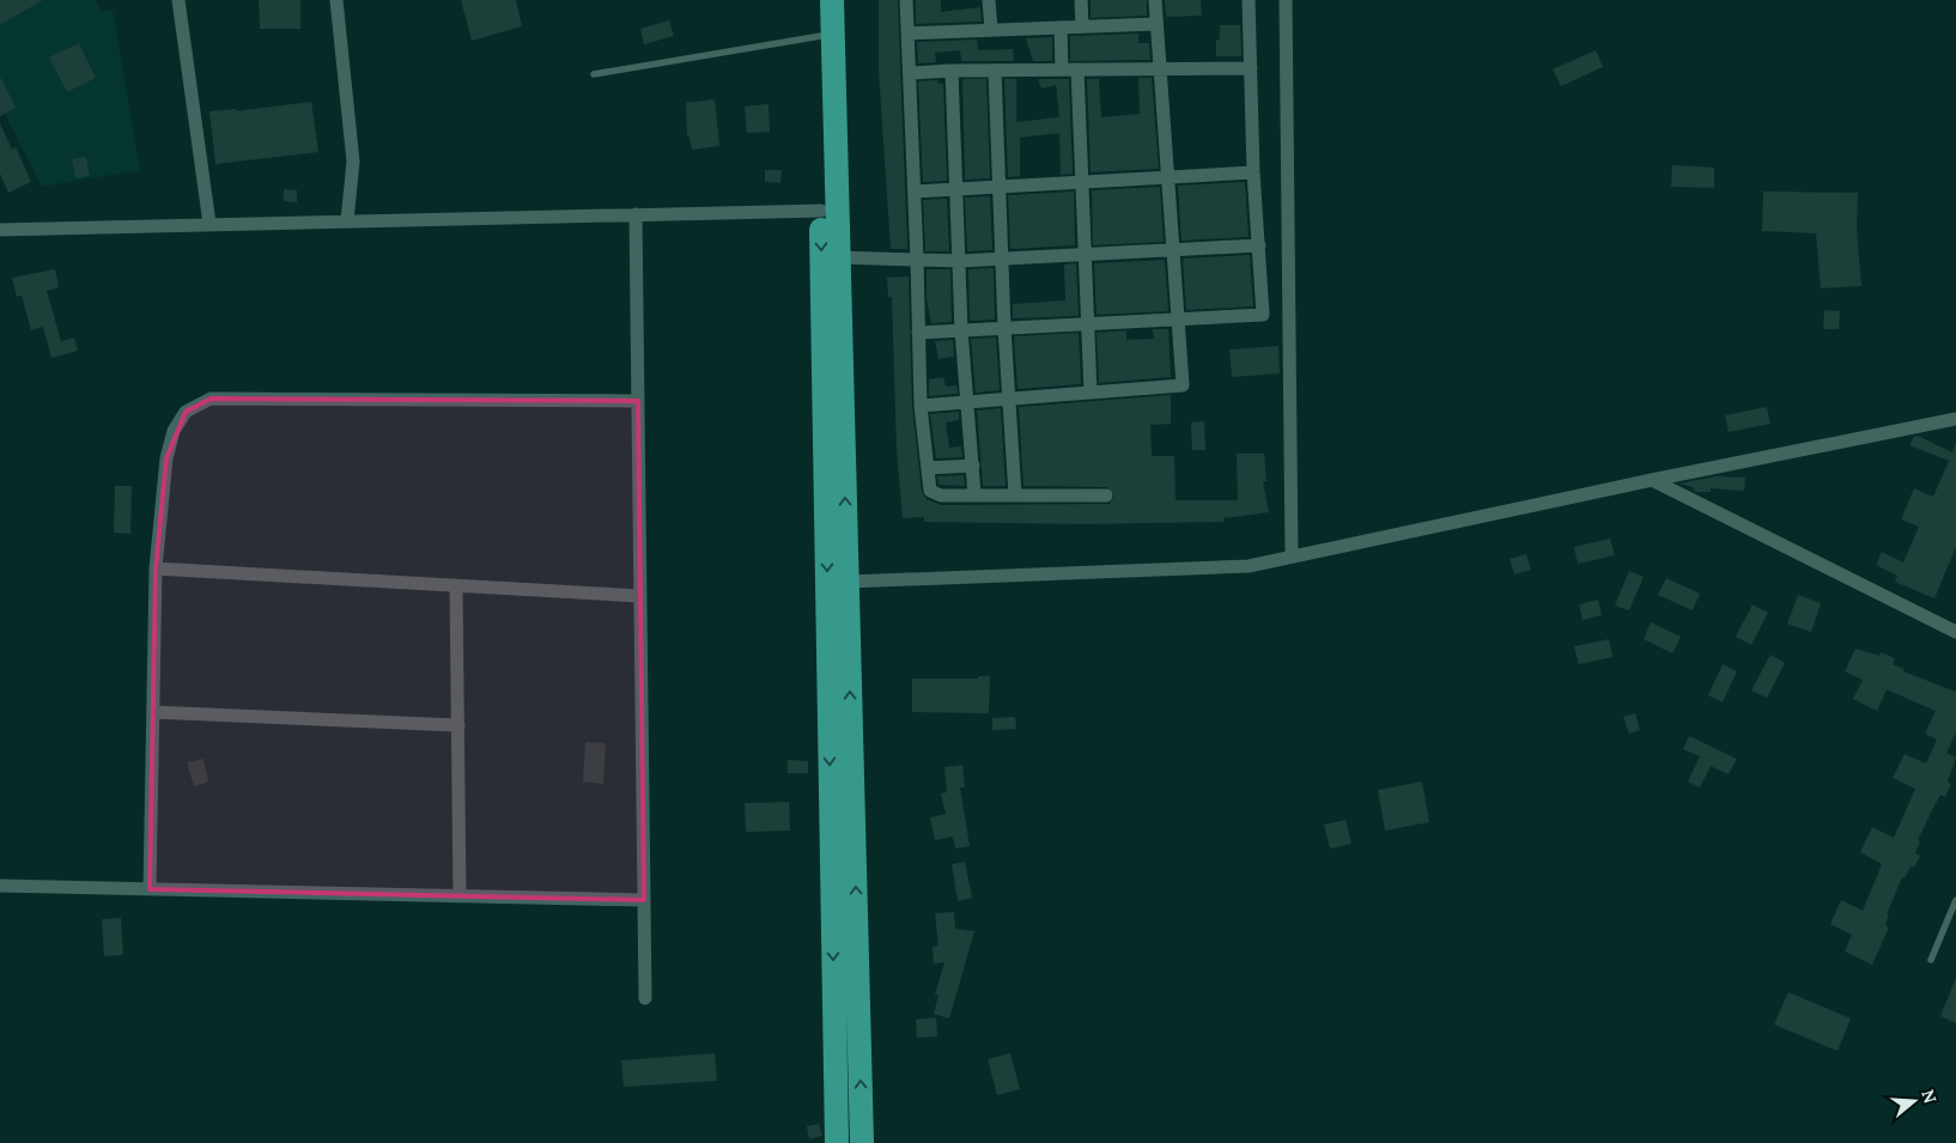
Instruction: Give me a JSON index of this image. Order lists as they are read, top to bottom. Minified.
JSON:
{"north":"right"}
